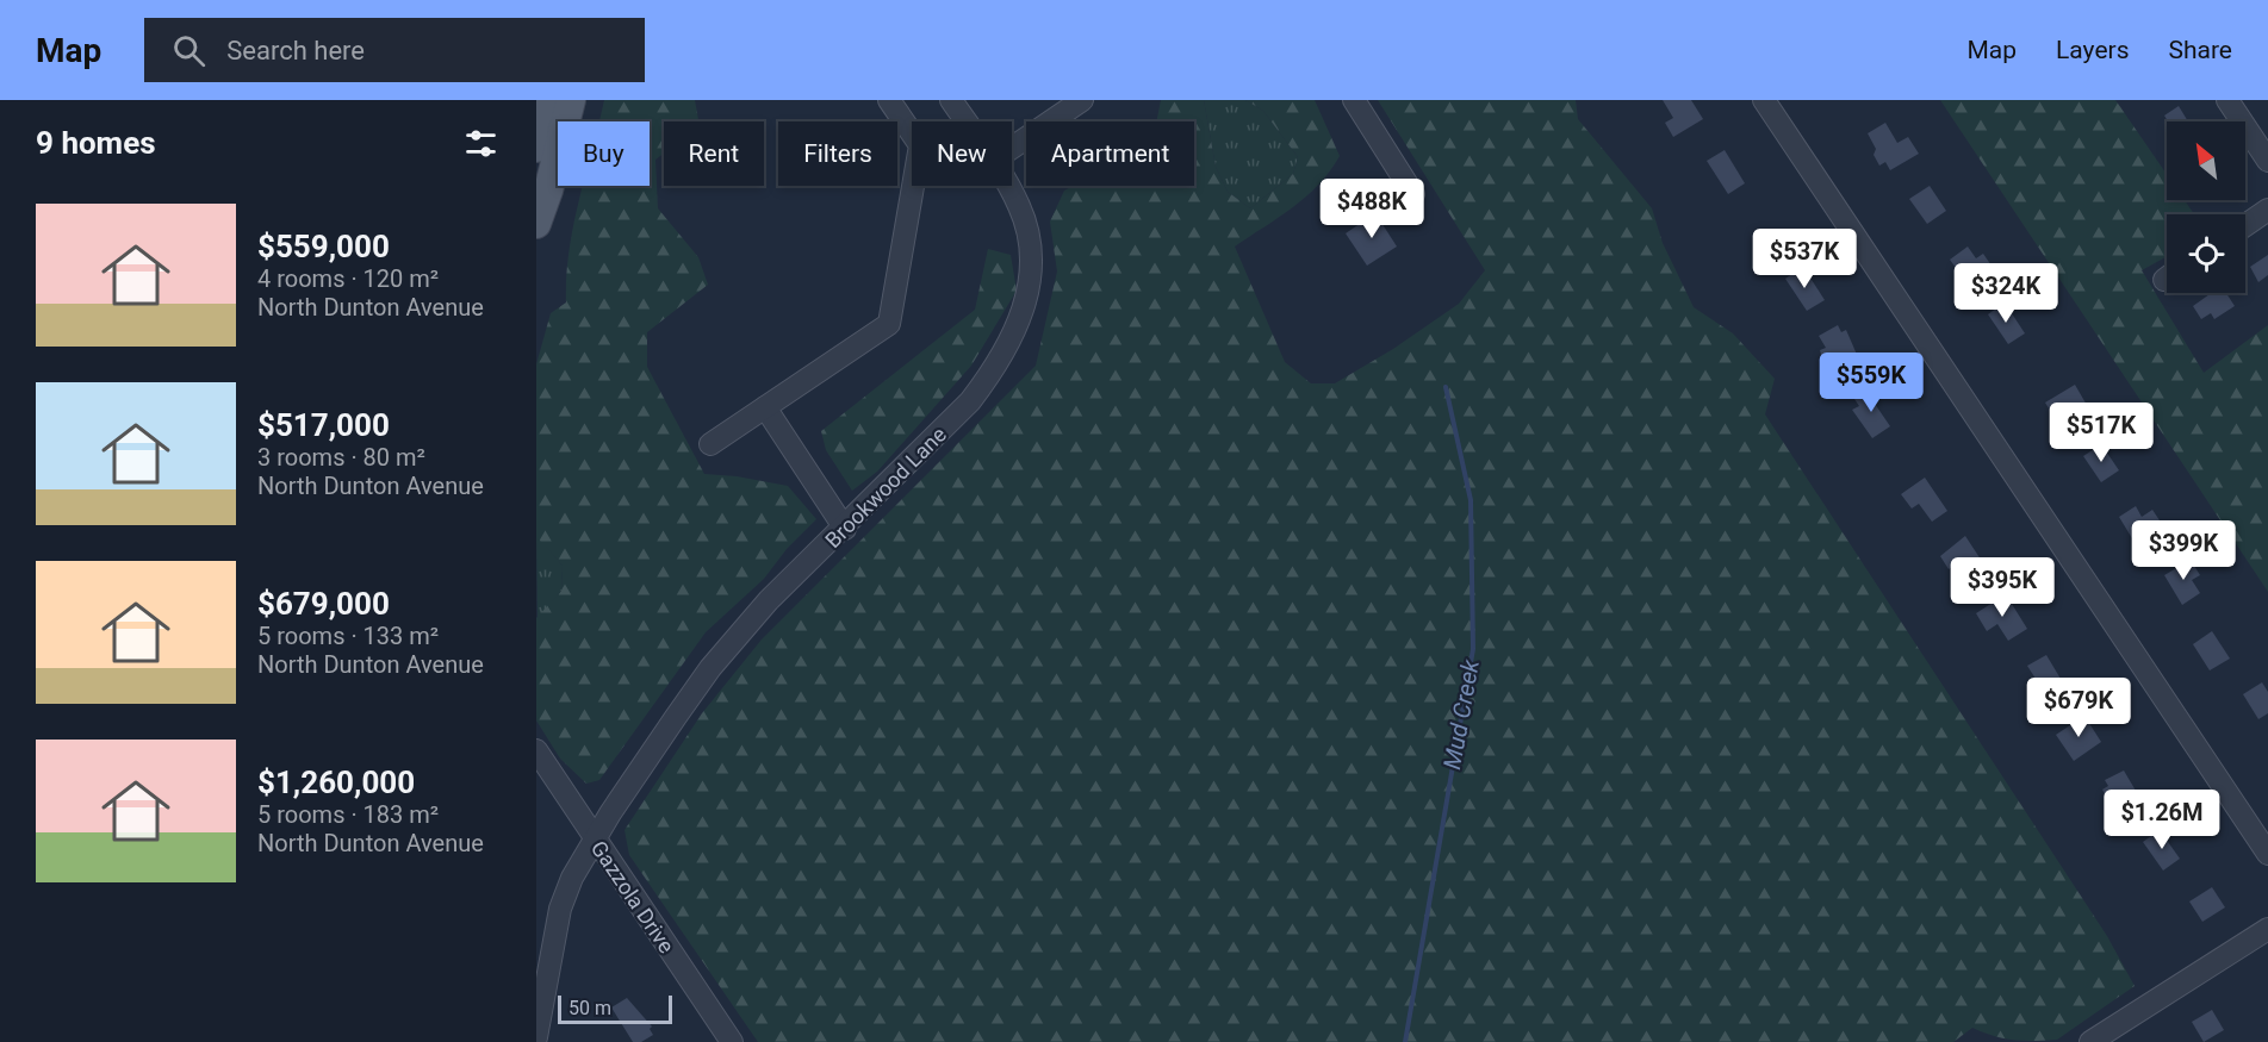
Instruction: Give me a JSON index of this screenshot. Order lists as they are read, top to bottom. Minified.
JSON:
{"streets":{"street":["Brookwood Lane","Gazzola Drive"]},"crossings":[["Brookwood Lane","Gazzola Drive"]],"water":["Mud Creek"],"scale_bar":"50 m","north":"top left","page":{"header":"Map","search":"Search here","nav":["Map","Layers","Share"],"heading":"9 homes","chip":["Buy","Rent","Filters","New","Apartment"],"price":["$488K","$537K","$324K","$559K","$517K","$399K","$395K","$679K","$1.26M"],"list":[{"name":"$559,000","note":"4 rooms · 120 m² · North Dunton Avenue"},{"name":"$517,000","note":"3 rooms · 80 m² · North Dunton Avenue"},{"name":"$679,000","note":"5 rooms · 133 m² · North Dunton Avenue"},{"name":"$1,260,000","note":"5 rooms · 183 m² · North Dunton Avenue"}],"scale":"50 m"}}
